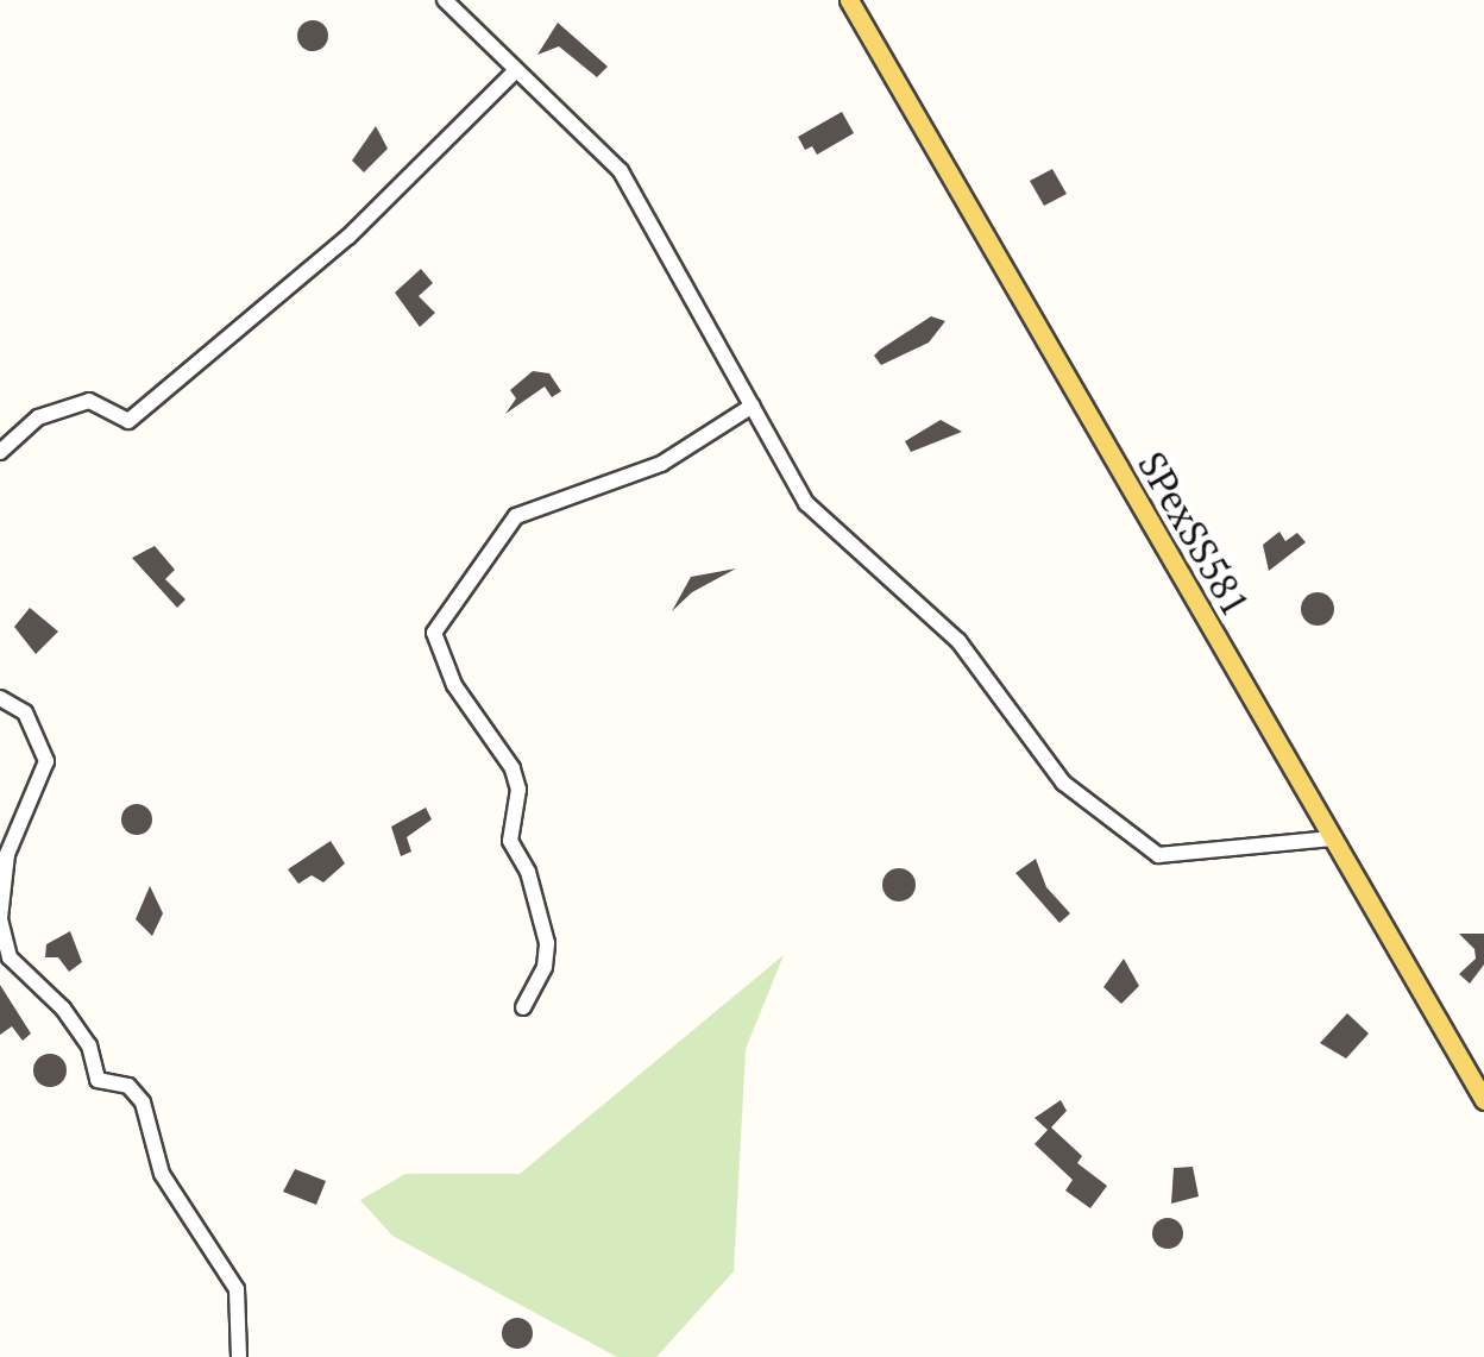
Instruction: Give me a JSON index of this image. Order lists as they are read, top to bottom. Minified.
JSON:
{"streets":{"main road":["SPexSS581"]}}
